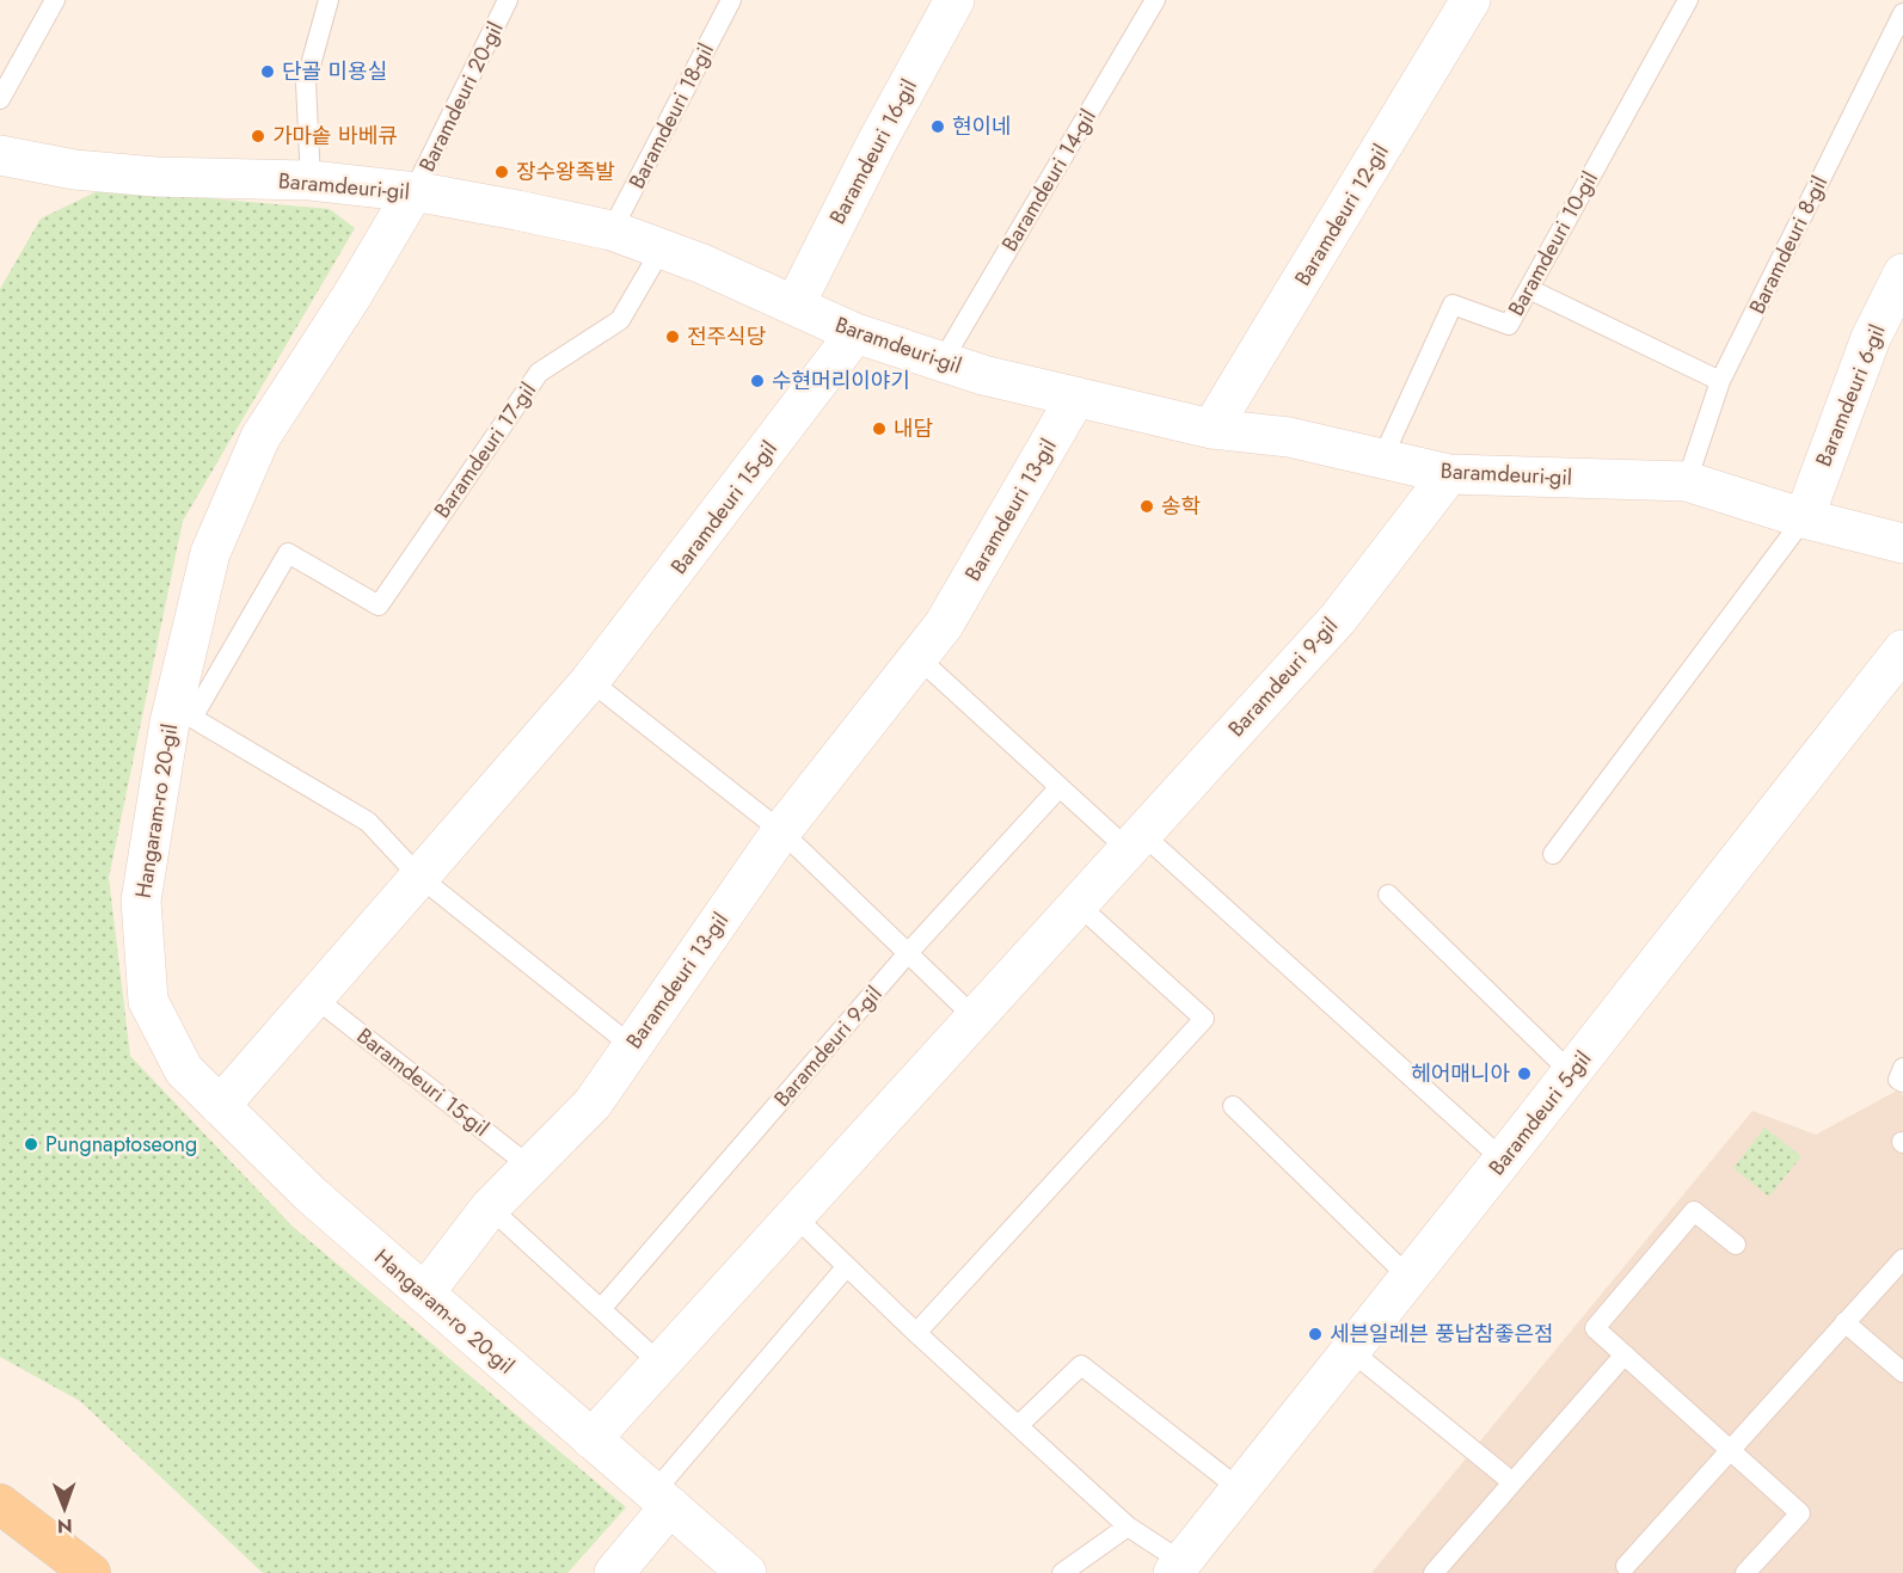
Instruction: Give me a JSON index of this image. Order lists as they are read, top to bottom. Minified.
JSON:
{"streets":{"street":["Baramdeuri 16-gil","Baramdeuri-gil","Baramdeuri 12-gil","Baramdeuri 6-gil","Baramdeuri 15-gil","Baramdeuri 13-gil","Baramdeuri 9-gil","Hangaram-ro 20-gil","Baramdeuri 5-gil"],"lane":["Baramdeuri 20-gil","Baramdeuri 18-gil","Baramdeuri 14-gil","Baramdeuri 10-gil","Baramdeuri 8-gil","Baramdeuri 17-gil"]},"crossings":[["Baramdeuri 20-gil","Baramdeuri-gil"],["Baramdeuri 20-gil","Hangaram-ro 20-gil"],["Baramdeuri 18-gil","Baramdeuri-gil"],["Baramdeuri 16-gil","Baramdeuri-gil"],["Baramdeuri 14-gil","Baramdeuri-gil"],["Baramdeuri-gil","Baramdeuri 12-gil"],["Baramdeuri-gil","Baramdeuri 10-gil"],["Baramdeuri-gil","Baramdeuri 8-gil"],["Baramdeuri-gil","Baramdeuri 6-gil"],["Baramdeuri-gil","Baramdeuri 17-gil"],["Baramdeuri-gil","Baramdeuri 15-gil"],["Baramdeuri-gil","Baramdeuri 13-gil"],["Baramdeuri-gil","Baramdeuri 9-gil"],["Baramdeuri-gil","Hangaram-ro 20-gil"],["Baramdeuri 17-gil","Hangaram-ro 20-gil"],["Baramdeuri 15-gil","Baramdeuri 13-gil"],["Baramdeuri 15-gil","Hangaram-ro 20-gil"],["Baramdeuri 13-gil","Hangaram-ro 20-gil"],["Baramdeuri 9-gil","Hangaram-ro 20-gil"]],"places":["단골 미용실","현이네","가마솥 바베큐","장수왕족발","전주식당","수현머리이야기","내담","송학","헤어매니아","Pungnaptoseong","세븐일레븐 풍납참좋은점"],"north":"bottom"}
